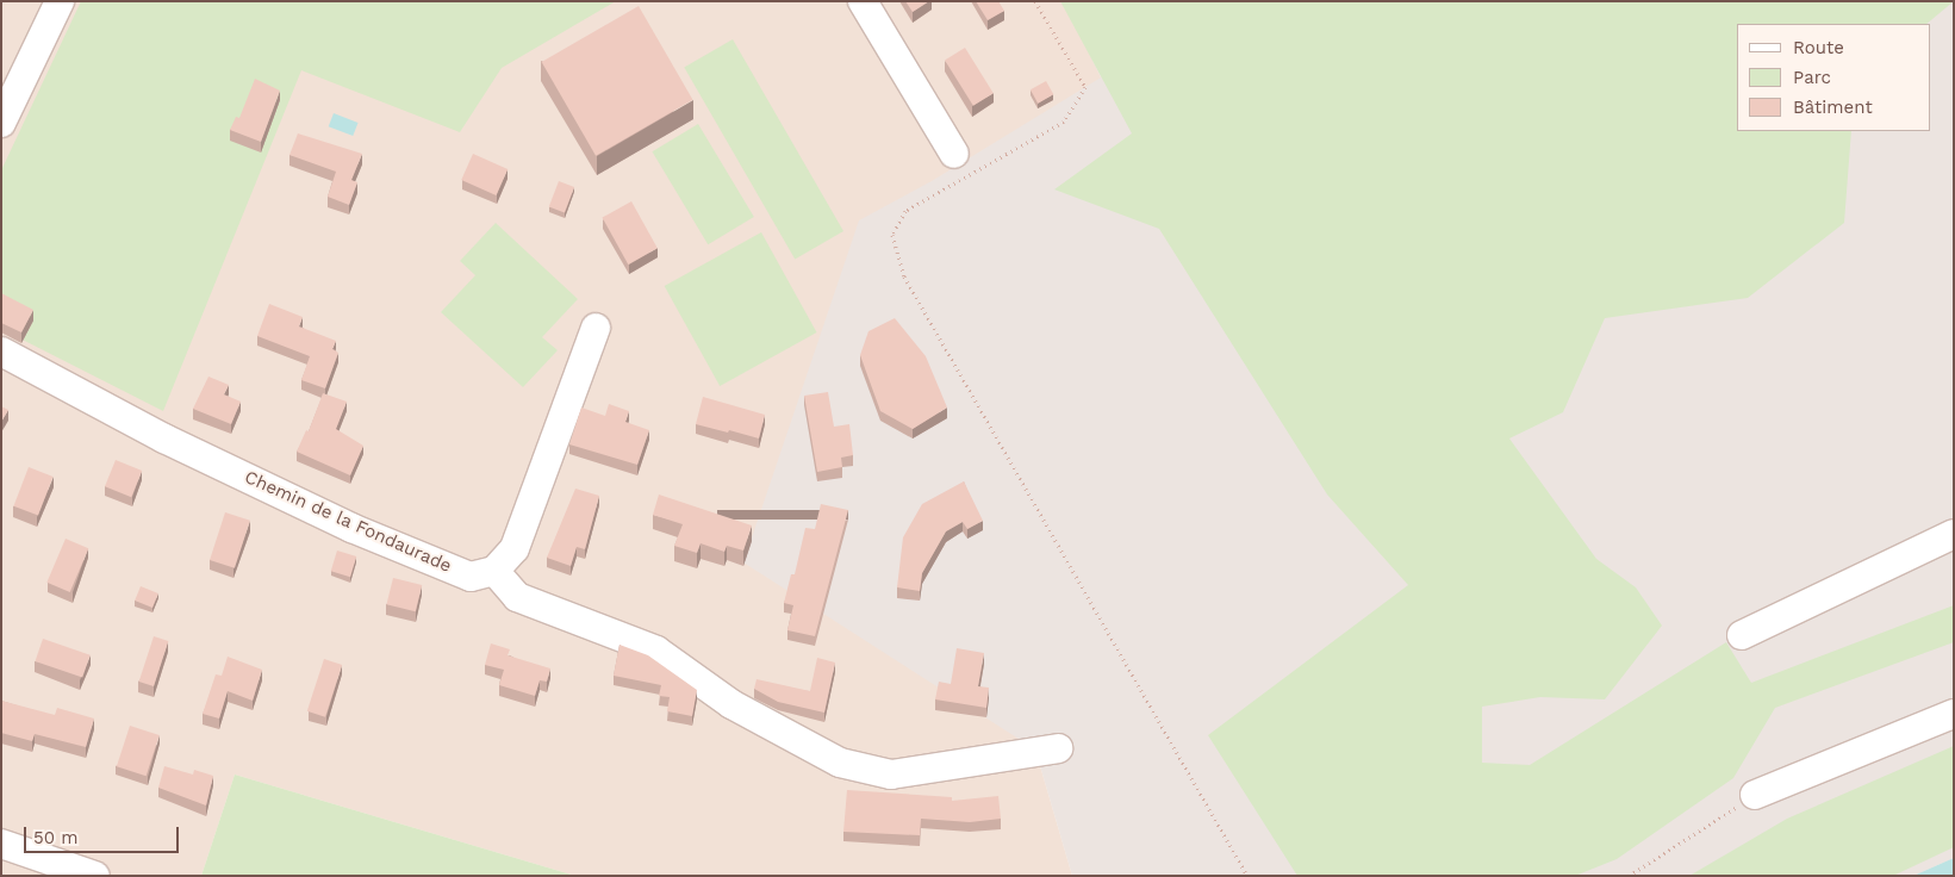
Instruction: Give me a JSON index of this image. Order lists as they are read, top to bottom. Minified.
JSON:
{"streets":{"street":["Chemin de la Fondaurade"]},"legend":["Route","Parc","Bâtiment"],"scale_bar":"50 m"}
